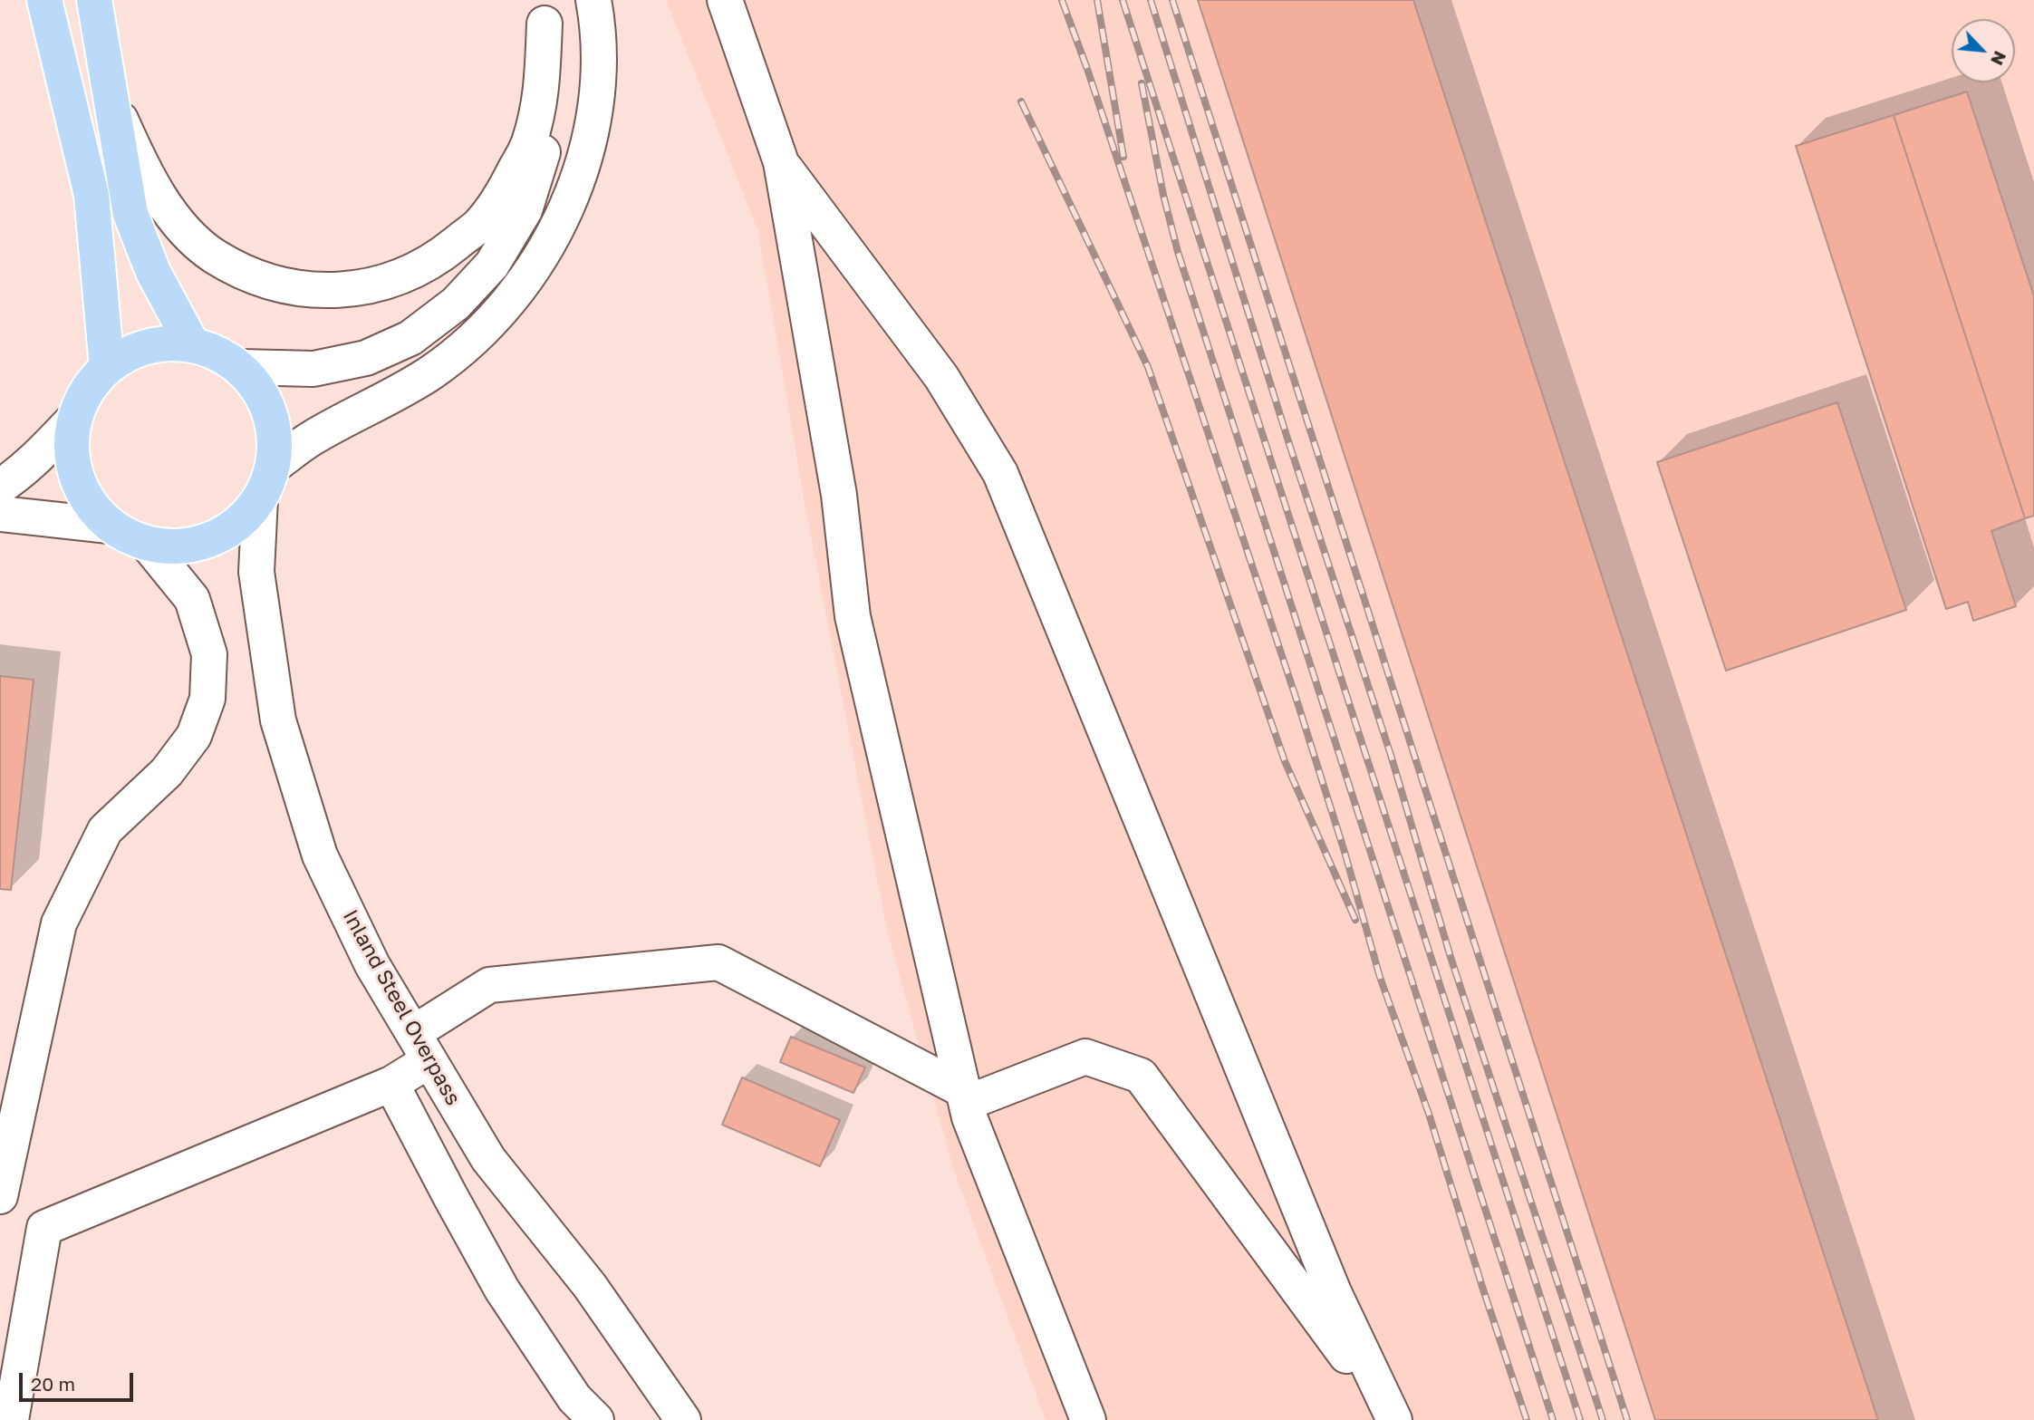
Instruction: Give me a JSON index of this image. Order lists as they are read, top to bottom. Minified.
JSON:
{"streets":{"street":["Inland Steel Overpass"]},"scale_bar":"20 m","north":"bottom right"}
